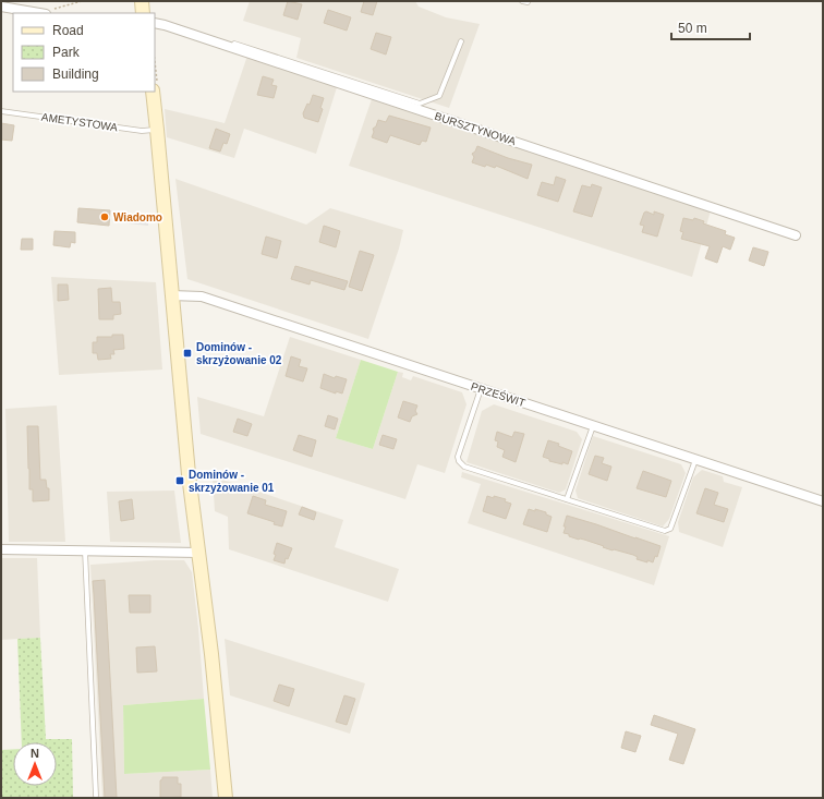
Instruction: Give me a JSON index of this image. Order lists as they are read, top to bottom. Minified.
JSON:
{"streets":{"street":["BURSZTYNOWA","PRZEŚWIT"],"lane":["AMETYSTOWA"]},"places":{"other":["Wiadomo"],"transit":["Dominów - skrzyżowanie 02","Dominów - skrzyżowanie 01"]},"legend":["Road","Park","Building"],"scale_bar":"50 m","north":"top"}
